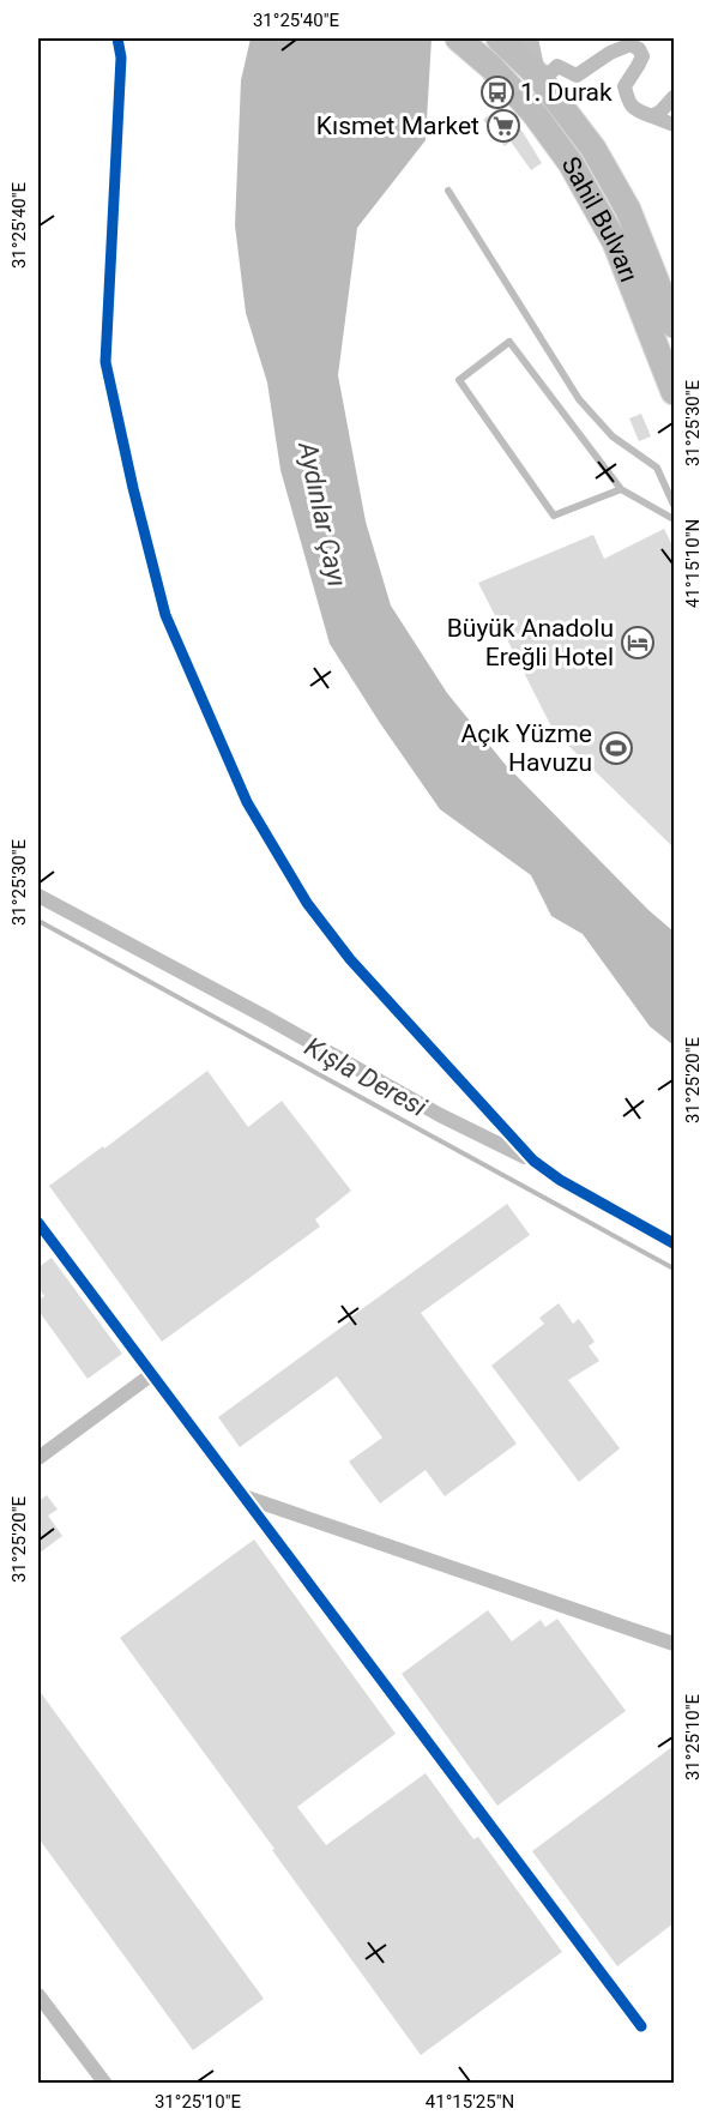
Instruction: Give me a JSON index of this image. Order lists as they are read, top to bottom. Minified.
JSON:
{"streets":{"highway":["Sahil Bulvarı"]},"water":["Aydınlar Çayı","Kışla Deresi"],"places":{"bus stop":["1. Durak"],"supermarket":["Kısmet Market"],"hotel":["Büyük Anadolu Ereğli Hotel"],"sports":["Açık Yüzme Havuzu"]},"coordinates":["31°25'40\"E","31°25'30\"E","41°15'10\"N","31°25'20\"E","31°25'10\"E","41°15'25\"N"]}
